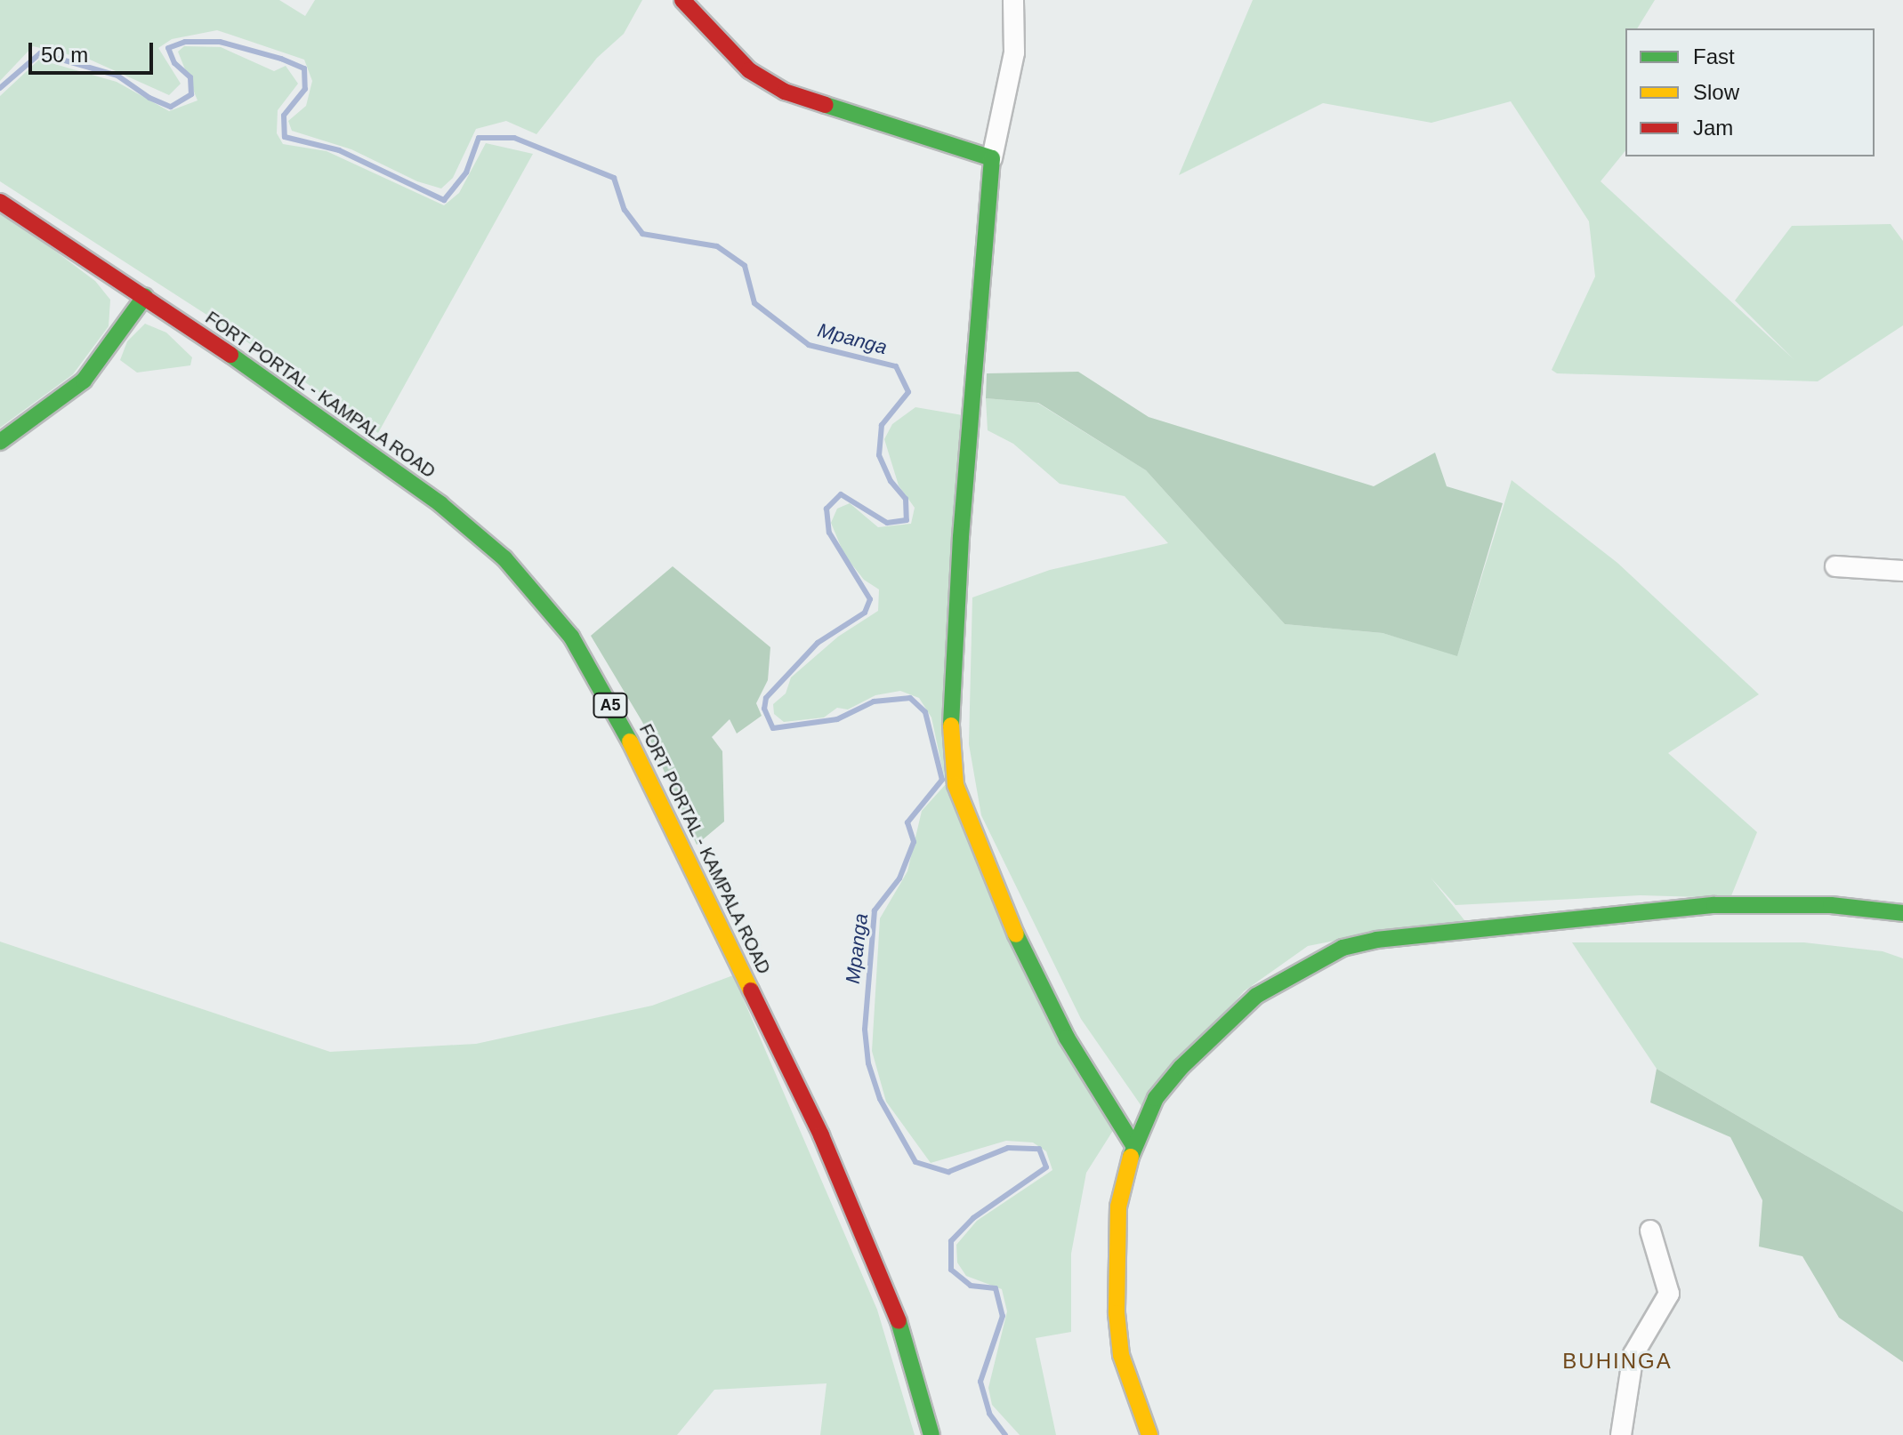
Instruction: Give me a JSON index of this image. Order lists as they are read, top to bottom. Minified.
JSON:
{"streets":{"main road":["FORT PORTAL - KAMPALA ROAD","A5"]},"districts":["BUHINGA"],"water":["Mpanga"],"legend":["Fast","Slow","Jam"],"scale_bar":"50 m"}
